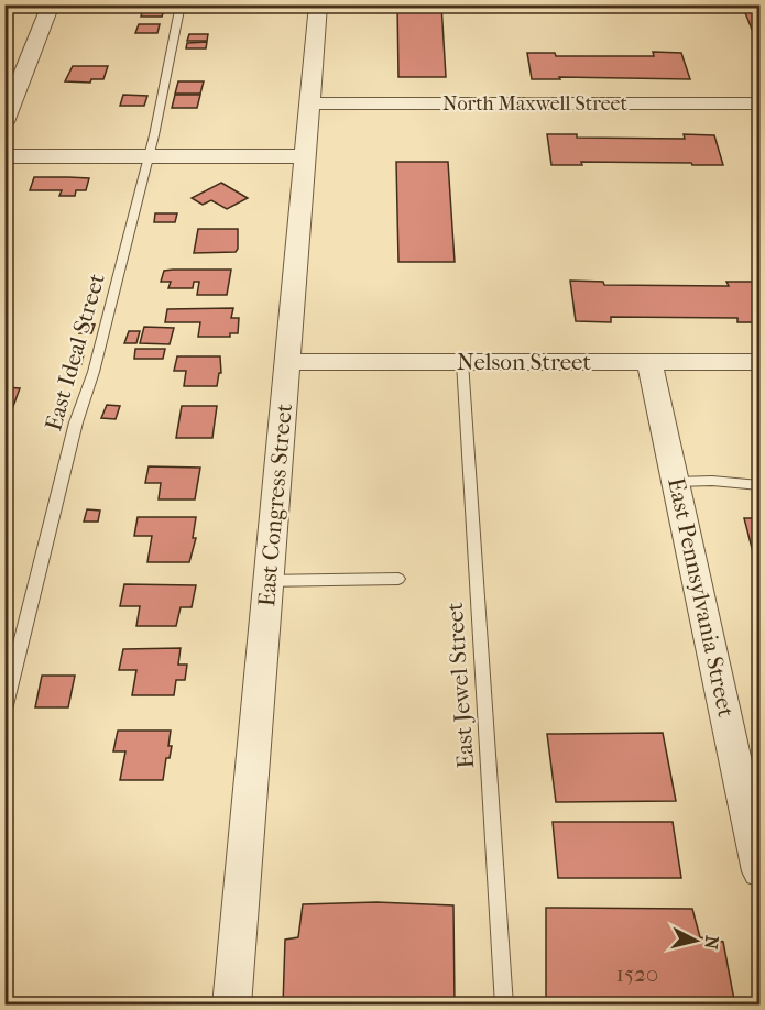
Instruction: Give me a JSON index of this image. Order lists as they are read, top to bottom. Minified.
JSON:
{"streets":{"street":["North Maxwell Street","Nelson Street","East Congress Street","East Pennsylvania Street"],"lane":["East Ideal Street","East Jewel Street"]},"crossings":[["North Maxwell Street","East Congress Street"],["Nelson Street","East Congress Street"],["Nelson Street","East Pennsylvania Street"],["Nelson Street","East Jewel Street"]],"house_numbers":["1520"],"north":"right"}
